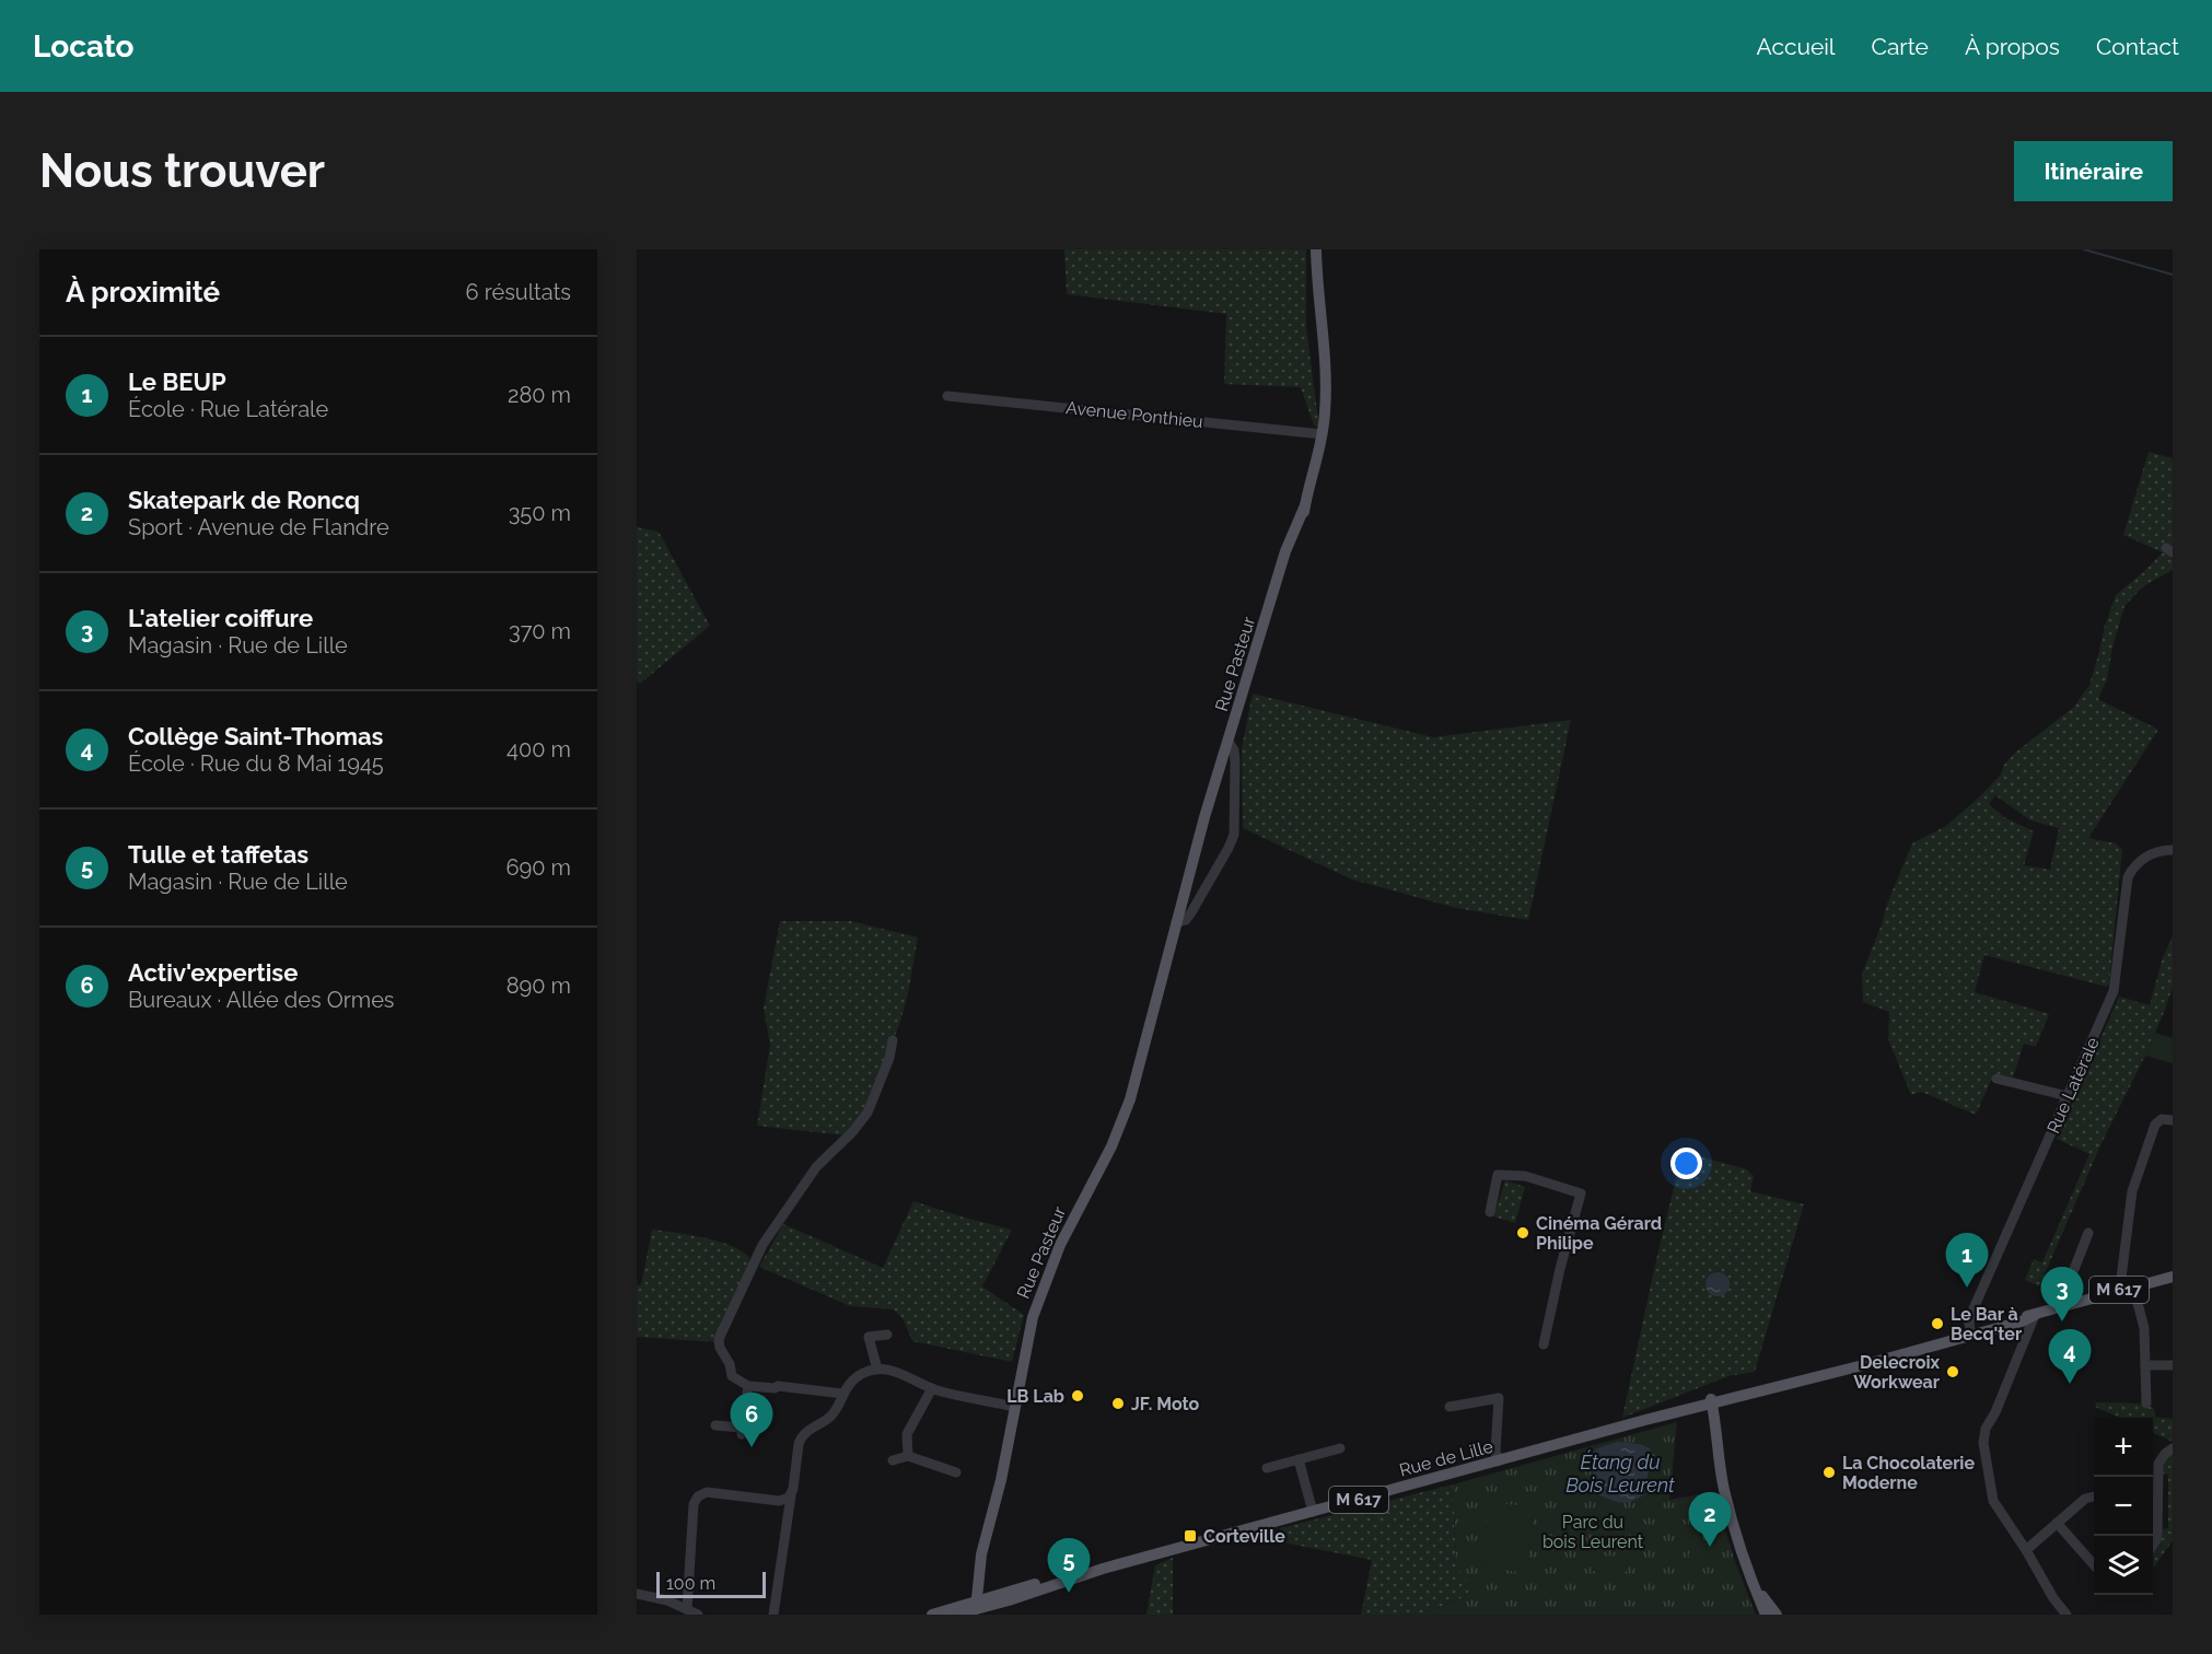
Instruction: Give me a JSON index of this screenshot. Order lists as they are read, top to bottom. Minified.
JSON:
{"streets":{"main road":["Rue Pasteur","M 617","Rue de Lille"],"street":["Avenue Ponthieu","Rue Latérale"]},"crossings":[["Avenue Ponthieu","Rue Pasteur"],["Rue Pasteur","Rue de Lille"],["Rue Latérale","Rue de Lille"]],"water":["Étang du Bois Leurent"],"parks":["Parc du bois Leurent"],"places":{"other":["Cinéma Gérard Philipe","Le Bar à Becq'ter","Delecroix Workwear","LB Lab","JF. Moto","La Chocolaterie Moderne"],"transit":["Corteville"]},"scale_bar":"100 m","page":{"header":"Locato","nav":["Accueil","Carte","À propos","Contact"],"buttons":"Itinéraire","title":"Nous trouver","heading":["À proximité","6 résultats"],"list":[{"mark":"1","name":"Le BEUP","note":"École · Rue Latérale","value":"280 m"},{"mark":"2","name":"Skatepark de Roncq","note":"Sport · Avenue de Flandre","value":"350 m"},{"mark":"3","name":"L'atelier coiffure","note":"Magasin · Rue de Lille","value":"370 m"},{"mark":"4","name":"Collège Saint-Thomas","note":"École · Rue du 8 Mai 1945","value":"400 m"},{"mark":"5","name":"Tulle et taffetas","note":"Magasin · Rue de Lille","value":"690 m"},{"mark":"6","name":"Activ'expertise","note":"Bureaux · Allée des Ormes","value":"890 m"}],"pins":["1","3","4","6","2","5"],"map_buttons":["+","−"],"scale":"100 m"}}
